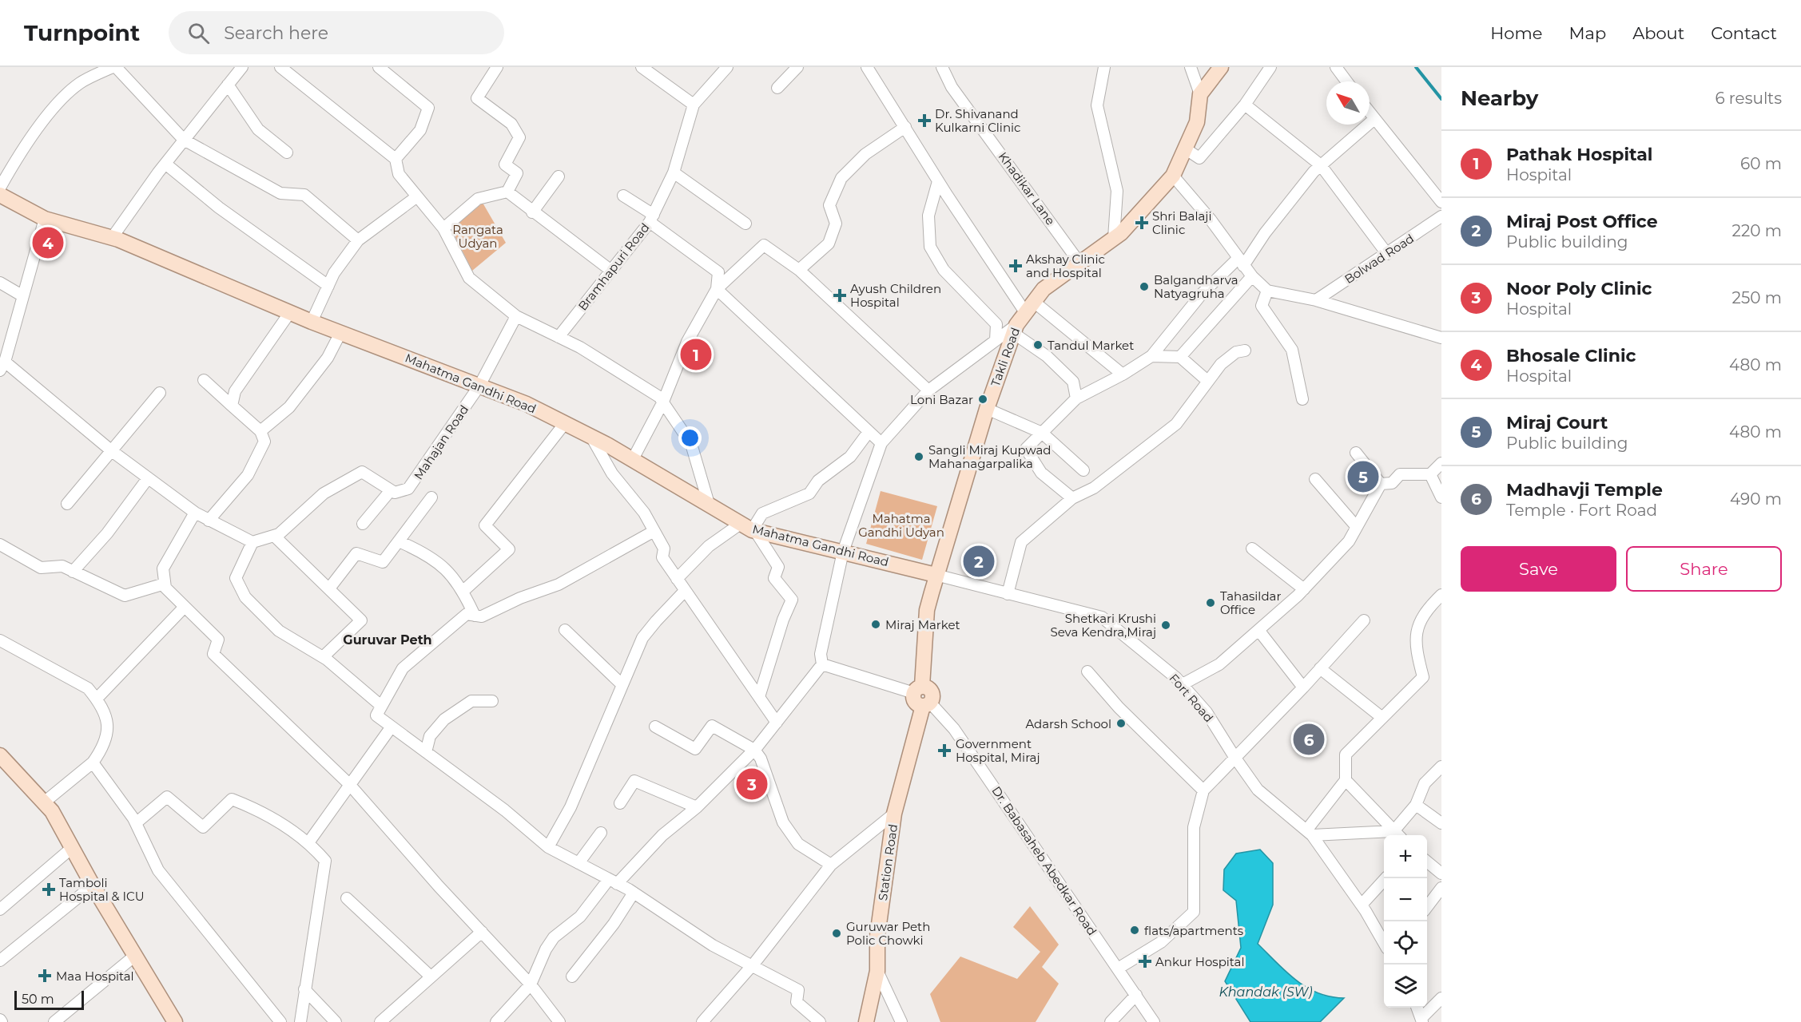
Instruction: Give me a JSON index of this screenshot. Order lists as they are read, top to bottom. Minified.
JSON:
{"streets":{"main road":["Takli Road","Mahatma Gandhi Road","Station Road"],"street":["Khadikar Lane","Bolwad Road","Bramhapuri Road","Mahajan Road","Fort Road","Dr. Babasaheb Abedkar Road"]},"crossings":[["Khadikar Lane","Takli Road"],["Takli Road","Mahatma Gandhi Road"],["Takli Road","Fort Road"],["Mahatma Gandhi Road","Mahajan Road"],["Mahatma Gandhi Road","Fort Road"],["Dr. Babasaheb Abedkar Road","Station Road"]],"districts":["Guruvar Peth"],"water":["Khandak (SW)"],"parks":["Rangata Udyan","Mahatma Gandhi Udyan"],"places":{"health":["Dr. Shivanand Kulkarni Clinic","Shri Balaji Clinic","Akshay Clinic and Hospital","Ayush Children Hospital","Government Hospital, Miraj","Tamboli Hospital & ICU","Ankur Hospital","Maa Hospital"],"other":["Balgandharva Natyagruha","Tandul Market","Loni Bazar","Sangli Miraj Kupwad Mahanagarpalika","Tahasildar Office","Miraj Market","Shetkari Krushi Seva Kendra,Miraj","Adarsh School","flats/apartments","Guruwar Peth Polic Chowki"]},"scale_bar":"50 m","north":"top left","page":{"header":"Turnpoint","search":"Search here","nav":["Home","Map","About","Contact"],"heading":["Nearby","6 results"],"list":[{"mark":"1","name":"Pathak Hospital","note":"Hospital","value":"60 m"},{"mark":"2","name":"Miraj Post Office","note":"Public building","value":"220 m"},{"mark":"3","name":"Noor Poly Clinic","note":"Hospital","value":"250 m"},{"mark":"4","name":"Bhosale Clinic","note":"Hospital","value":"480 m"},{"mark":"5","name":"Miraj Court","note":"Public building","value":"480 m"},{"mark":"6","name":"Madhavji Temple","note":"Temple · Fort Road","value":"490 m"}],"pins":["4","1","5","2","6","3"],"buttons":["Save","Share"],"map_buttons":["+","−"],"scale":"50 m"}}
